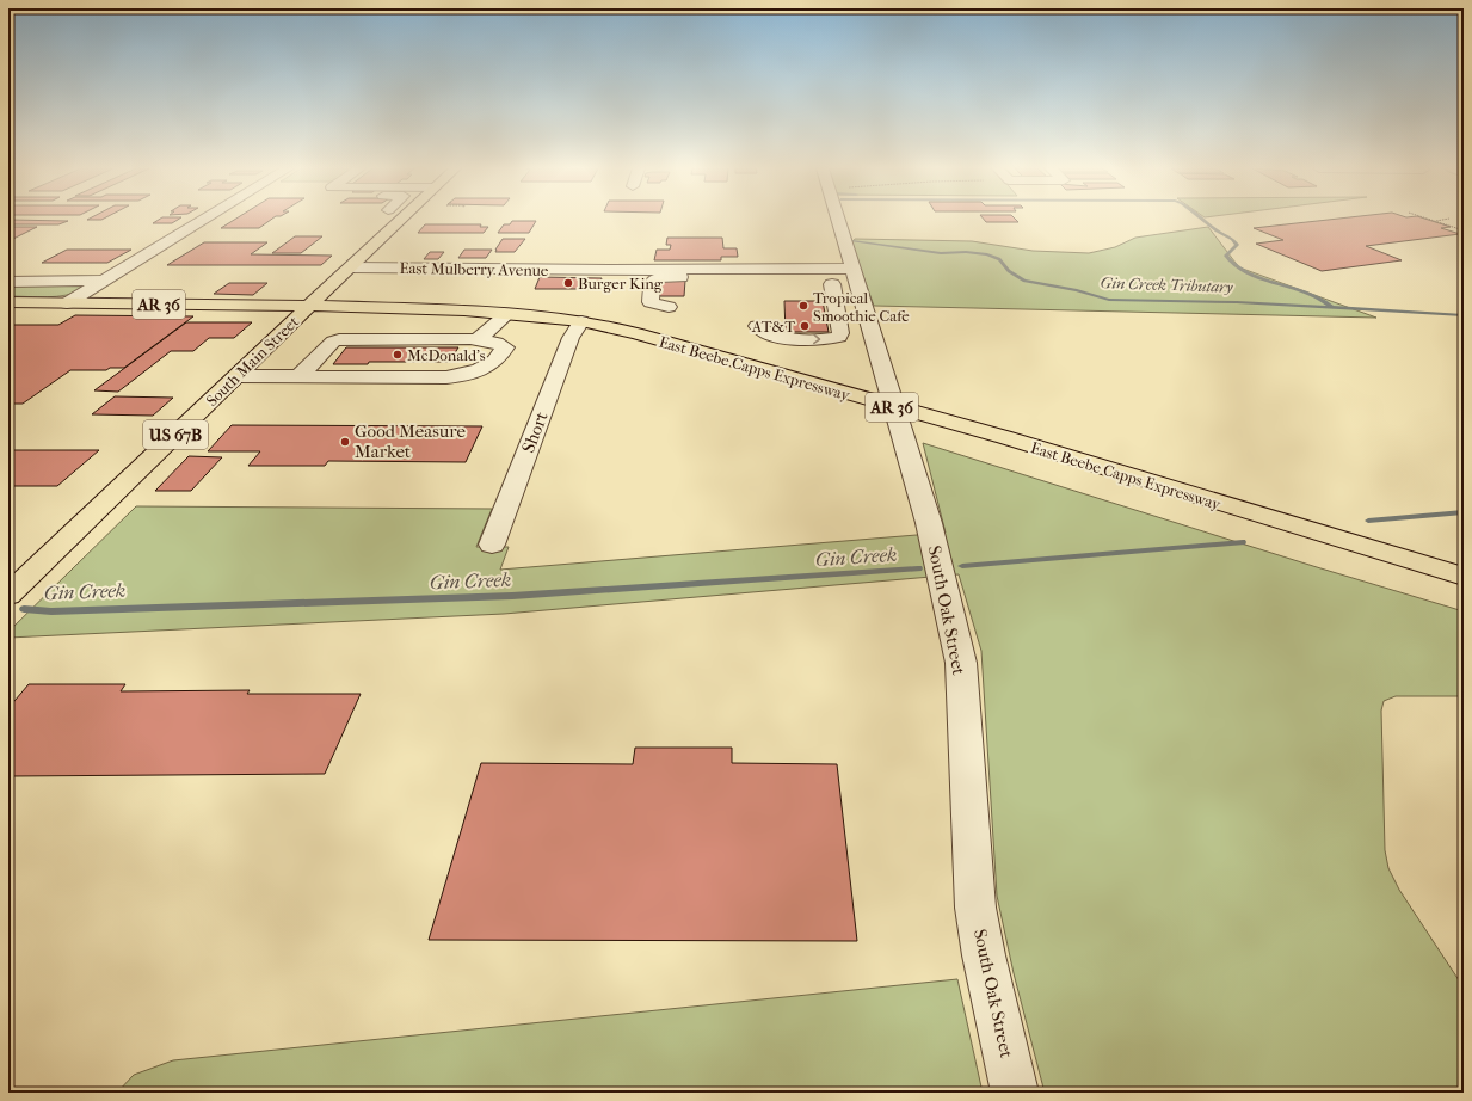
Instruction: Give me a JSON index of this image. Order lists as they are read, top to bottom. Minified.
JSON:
{"streets":{"main road":["AR 36","South Main Street","East Beebe Capps Expressway","US 67B"],"street":["East Mulberry Avenue","Short","South Oak Street"]},"crossings":[["East Mulberry Avenue","South Main Street"],["East Mulberry Avenue","South Oak Street"],["AR 36","South Main Street"],["AR 36","East Beebe Capps Expressway"],["South Main Street","East Beebe Capps Expressway"],["East Beebe Capps Expressway","Short"],["East Beebe Capps Expressway","South Oak Street"]],"water":["Gin Creek Tributary","Gin Creek"],"places":["Burger King","Tropical Smoothie Cafe","AT&T","McDonald's","Good Measure Market"]}
